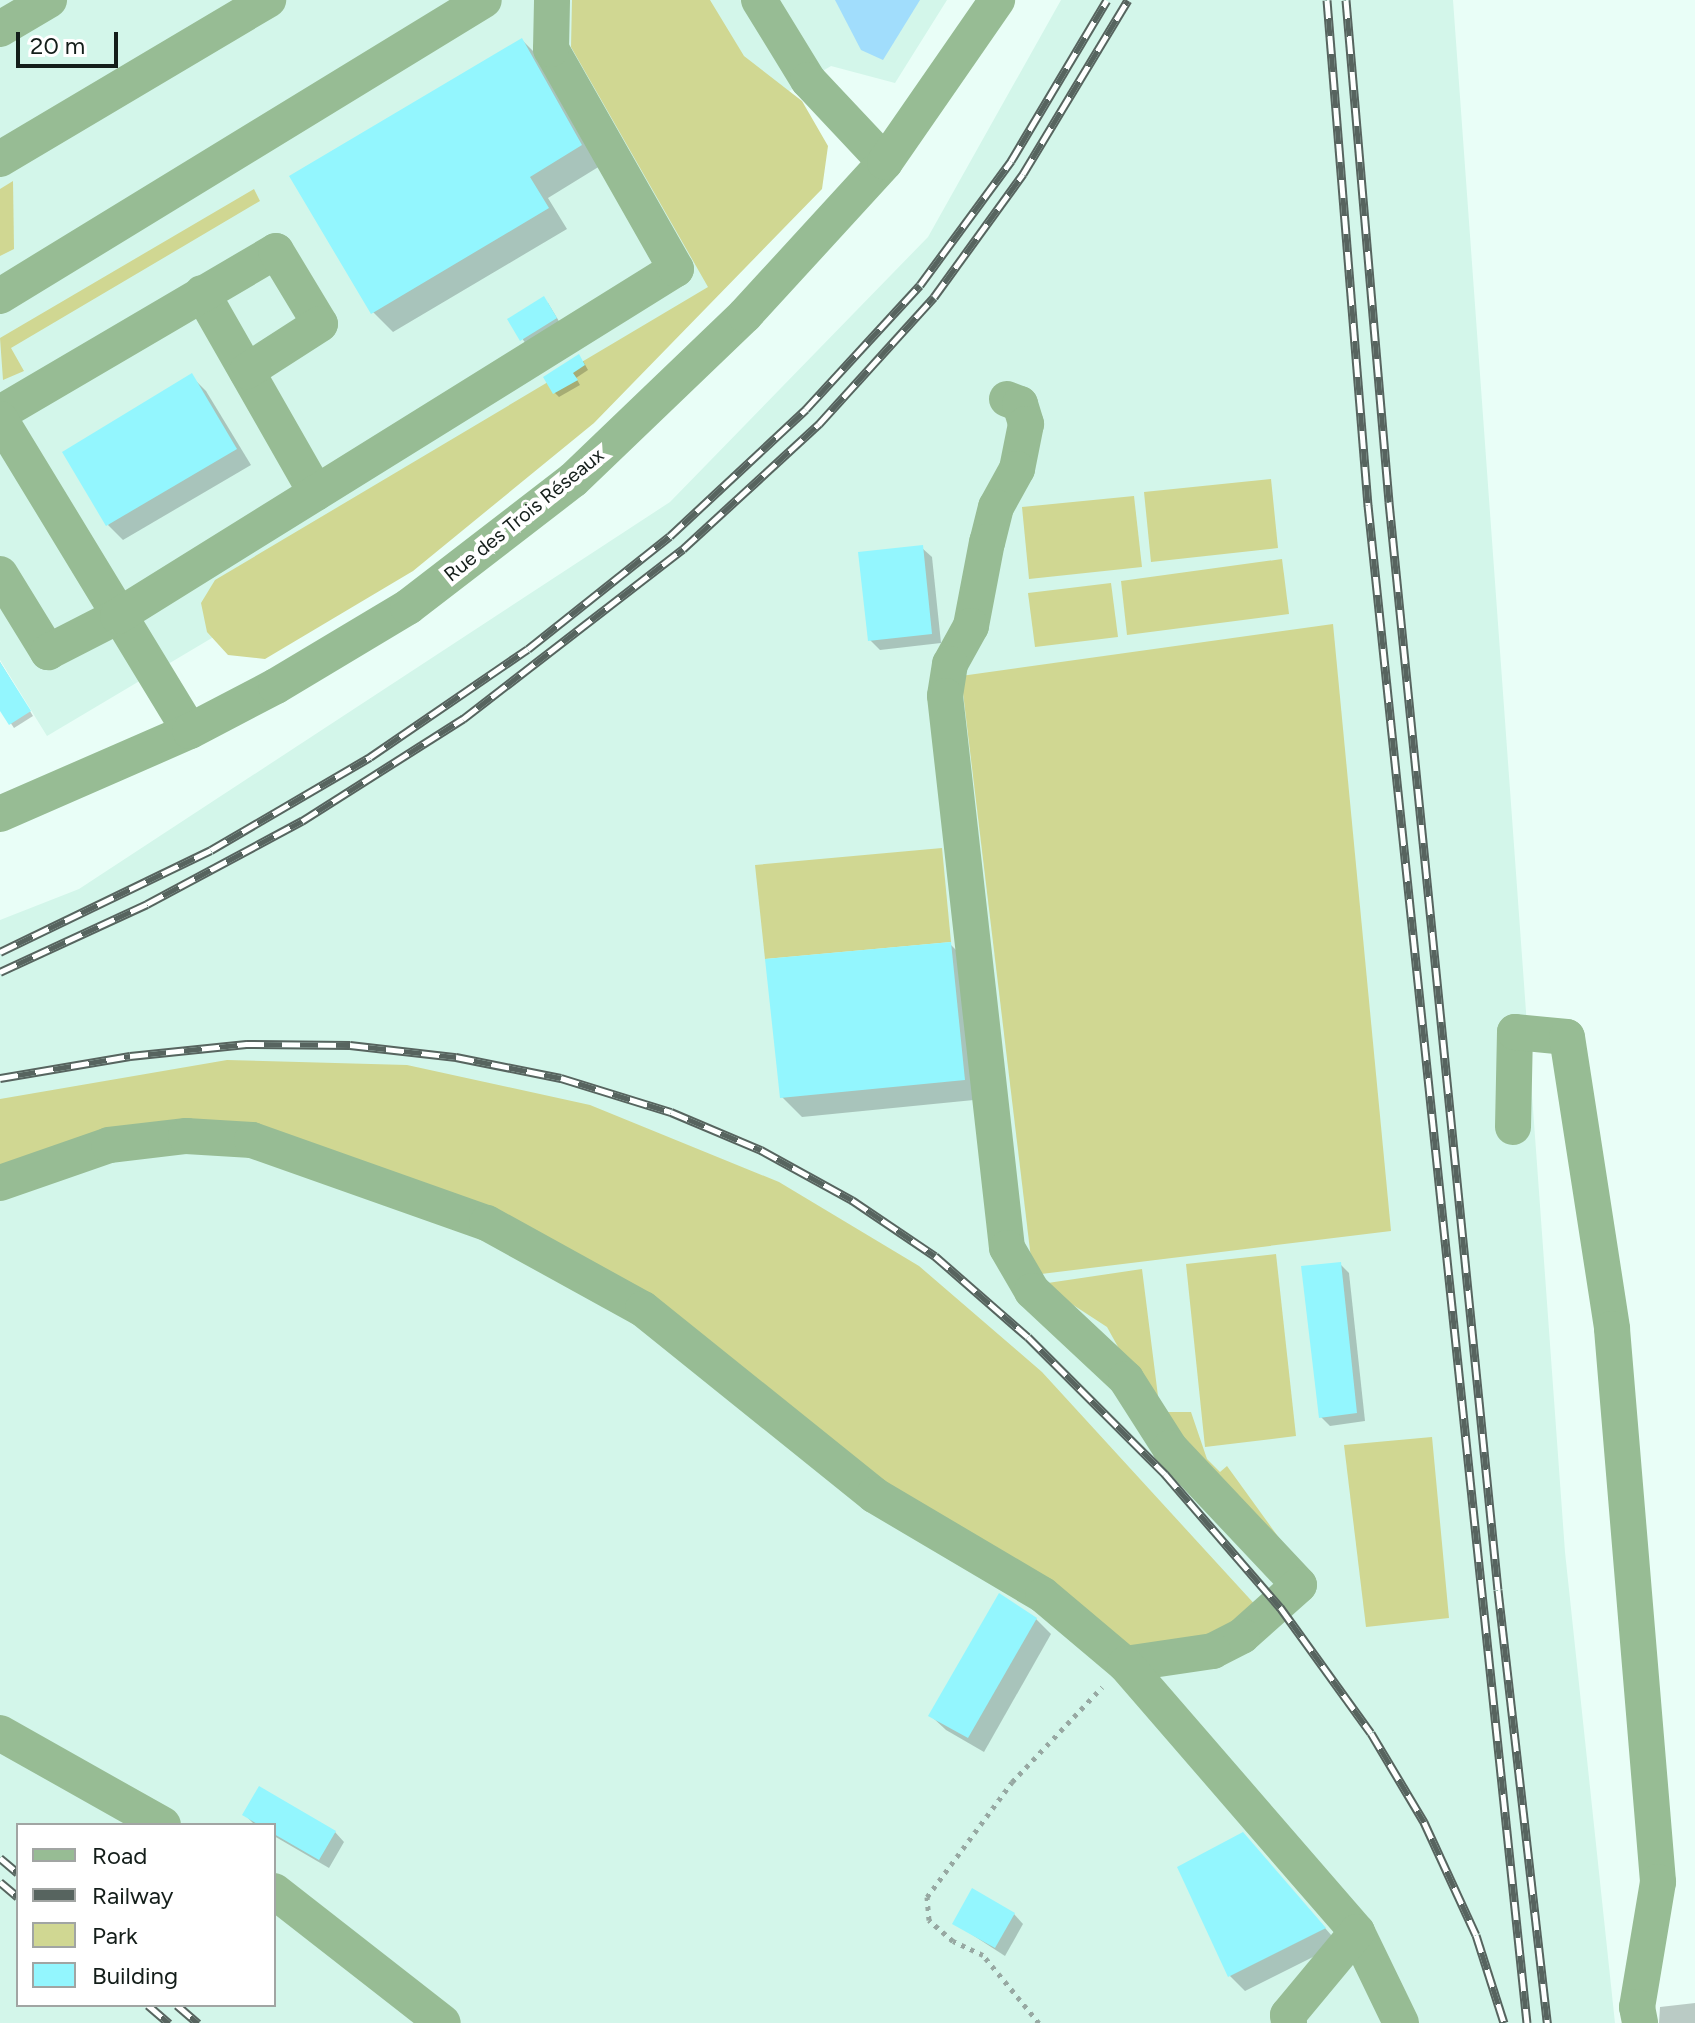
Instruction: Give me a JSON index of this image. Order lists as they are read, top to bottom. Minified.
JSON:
{"streets":{"street":["Rue des Trois Réseaux"]},"legend":["Road","Railway","Park","Building"],"scale_bar":"20 m"}
